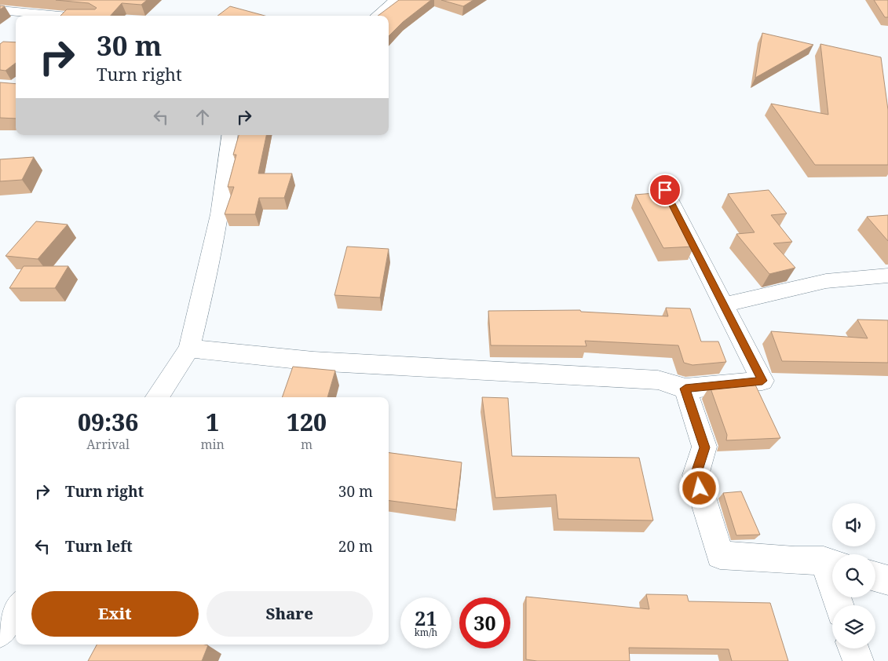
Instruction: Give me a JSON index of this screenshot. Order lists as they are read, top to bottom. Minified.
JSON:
{"page":{"turn":["30 m","Turn right"],"eta":["09:36","Arrival","1","min","120","m"],"list":[{"name":"Turn right","value":"30 m"},{"name":"Turn left","value":"20 m"}],"buttons":["Exit","Share"],"speed":"21 km/h","limit":"30"}}
